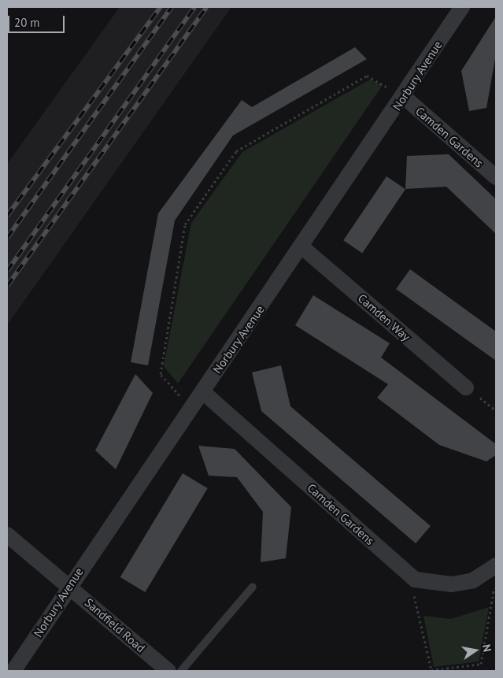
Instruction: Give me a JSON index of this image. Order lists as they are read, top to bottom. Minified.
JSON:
{"streets":{"street":["Norbury Avenue","Camden Gardens","Camden Way","Sandfield Road"]},"crossings":[["Norbury Avenue","Camden Gardens"],["Norbury Avenue","Camden Way"],["Norbury Avenue","Sandfield Road"]],"scale_bar":"20 m","north":"right"}
